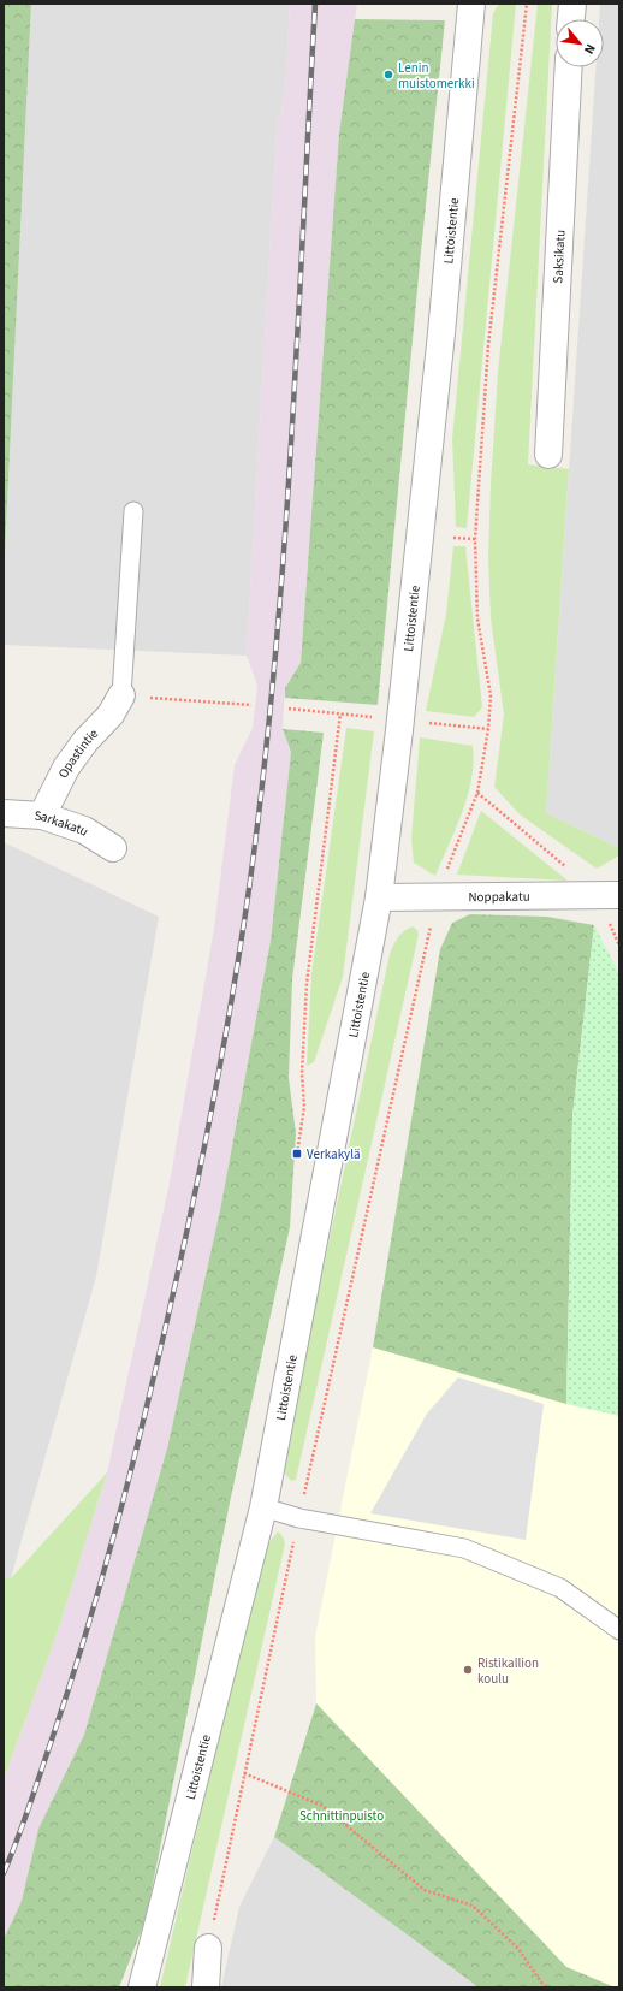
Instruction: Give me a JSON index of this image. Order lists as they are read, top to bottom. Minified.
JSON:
{"streets":{"street":["Littoistentie","Saksikatu","Opastintie","Sarkakatu","Noppakatu"]},"crossings":[["Littoistentie","Noppakatu"],["Opastintie","Sarkakatu"]],"parks":["Schnittinpuisto"],"places":{"other":["Lenin muistomerkki","Ristikallion koulu"],"transit":["Verkakylä"]},"north":"bottom right"}
